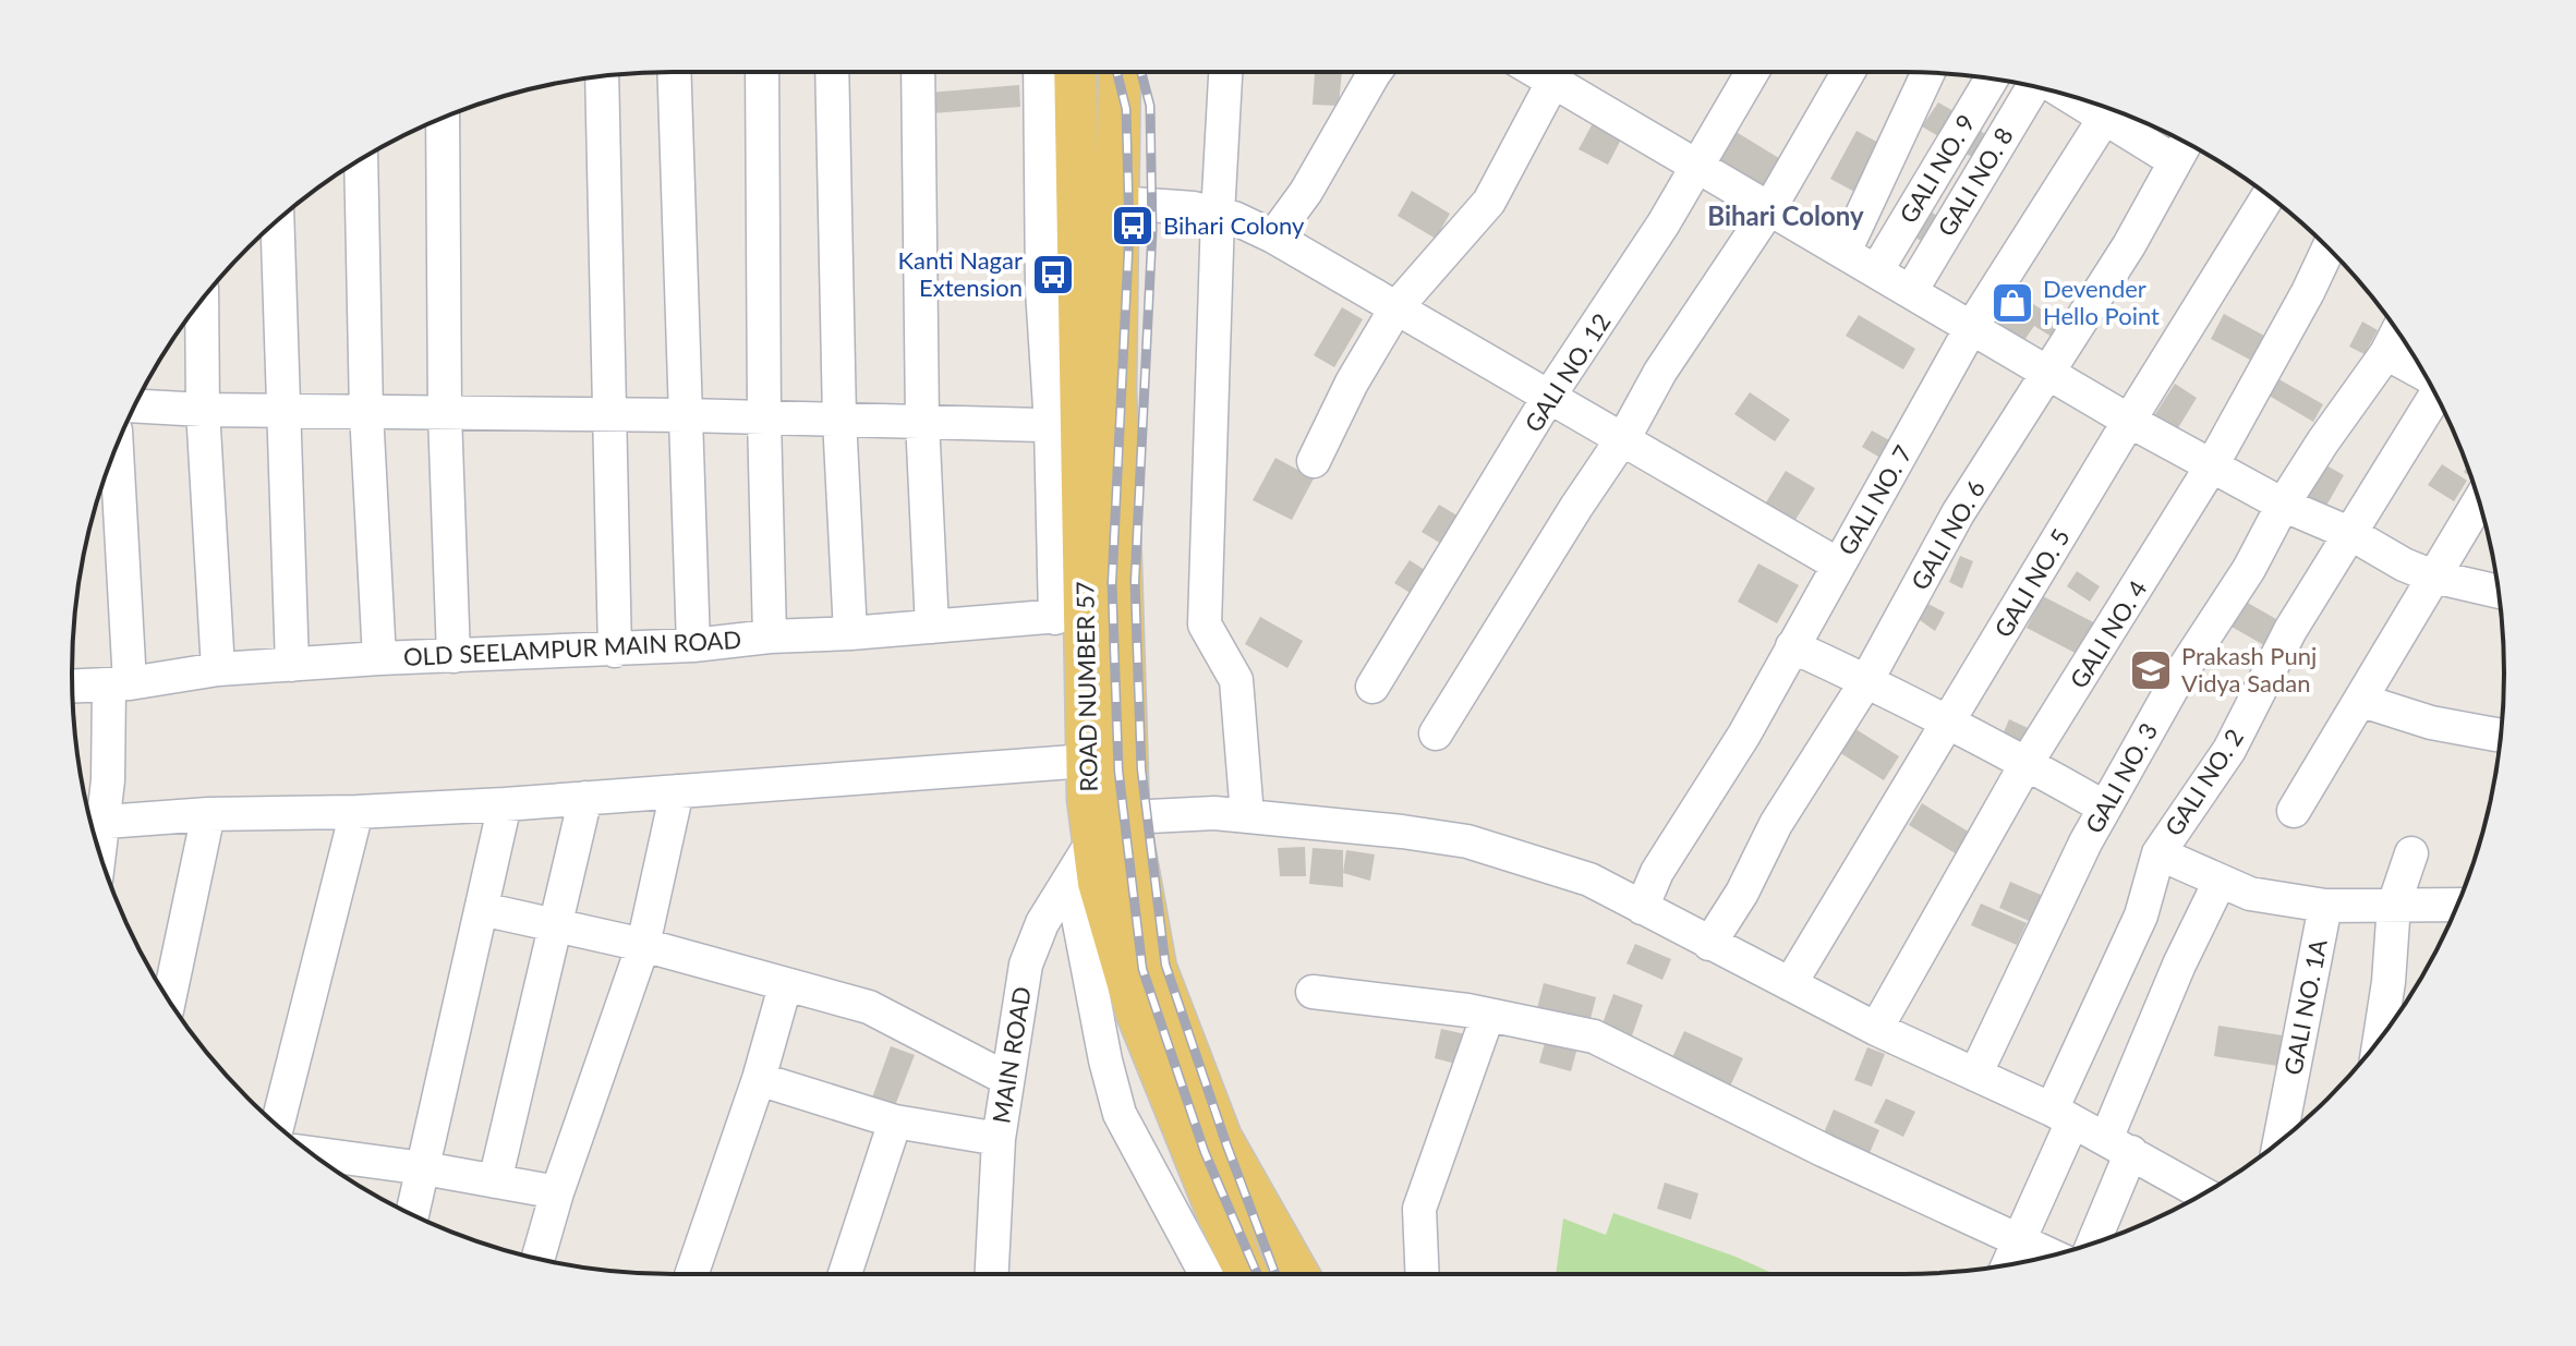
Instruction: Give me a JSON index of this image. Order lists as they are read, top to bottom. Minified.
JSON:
{"streets":{"main road":["ROAD NUMBER 57"],"street":["GALI NO. 9","GALI NO. 8","GALI NO. 12","GALI NO. 7","GALI NO. 6","GALI NO. 5","GALI NO. 4","OLD SEELAMPUR MAIN ROAD","GALI NO. 3","GALI NO. 2","GALI NO. 1A","MAIN ROAD"]},"crossings":[["OLD SEELAMPUR MAIN ROAD","ROAD NUMBER 57"],["ROAD NUMBER 57","MAIN ROAD"]],"districts":["Bihari Colony"],"places":{"bus stop":["Bihari Colony","Kanti Nagar Extension"],"shop":["Devender Hello Point"],"school or university":["Prakash Punj Vidya Sadan"]}}
